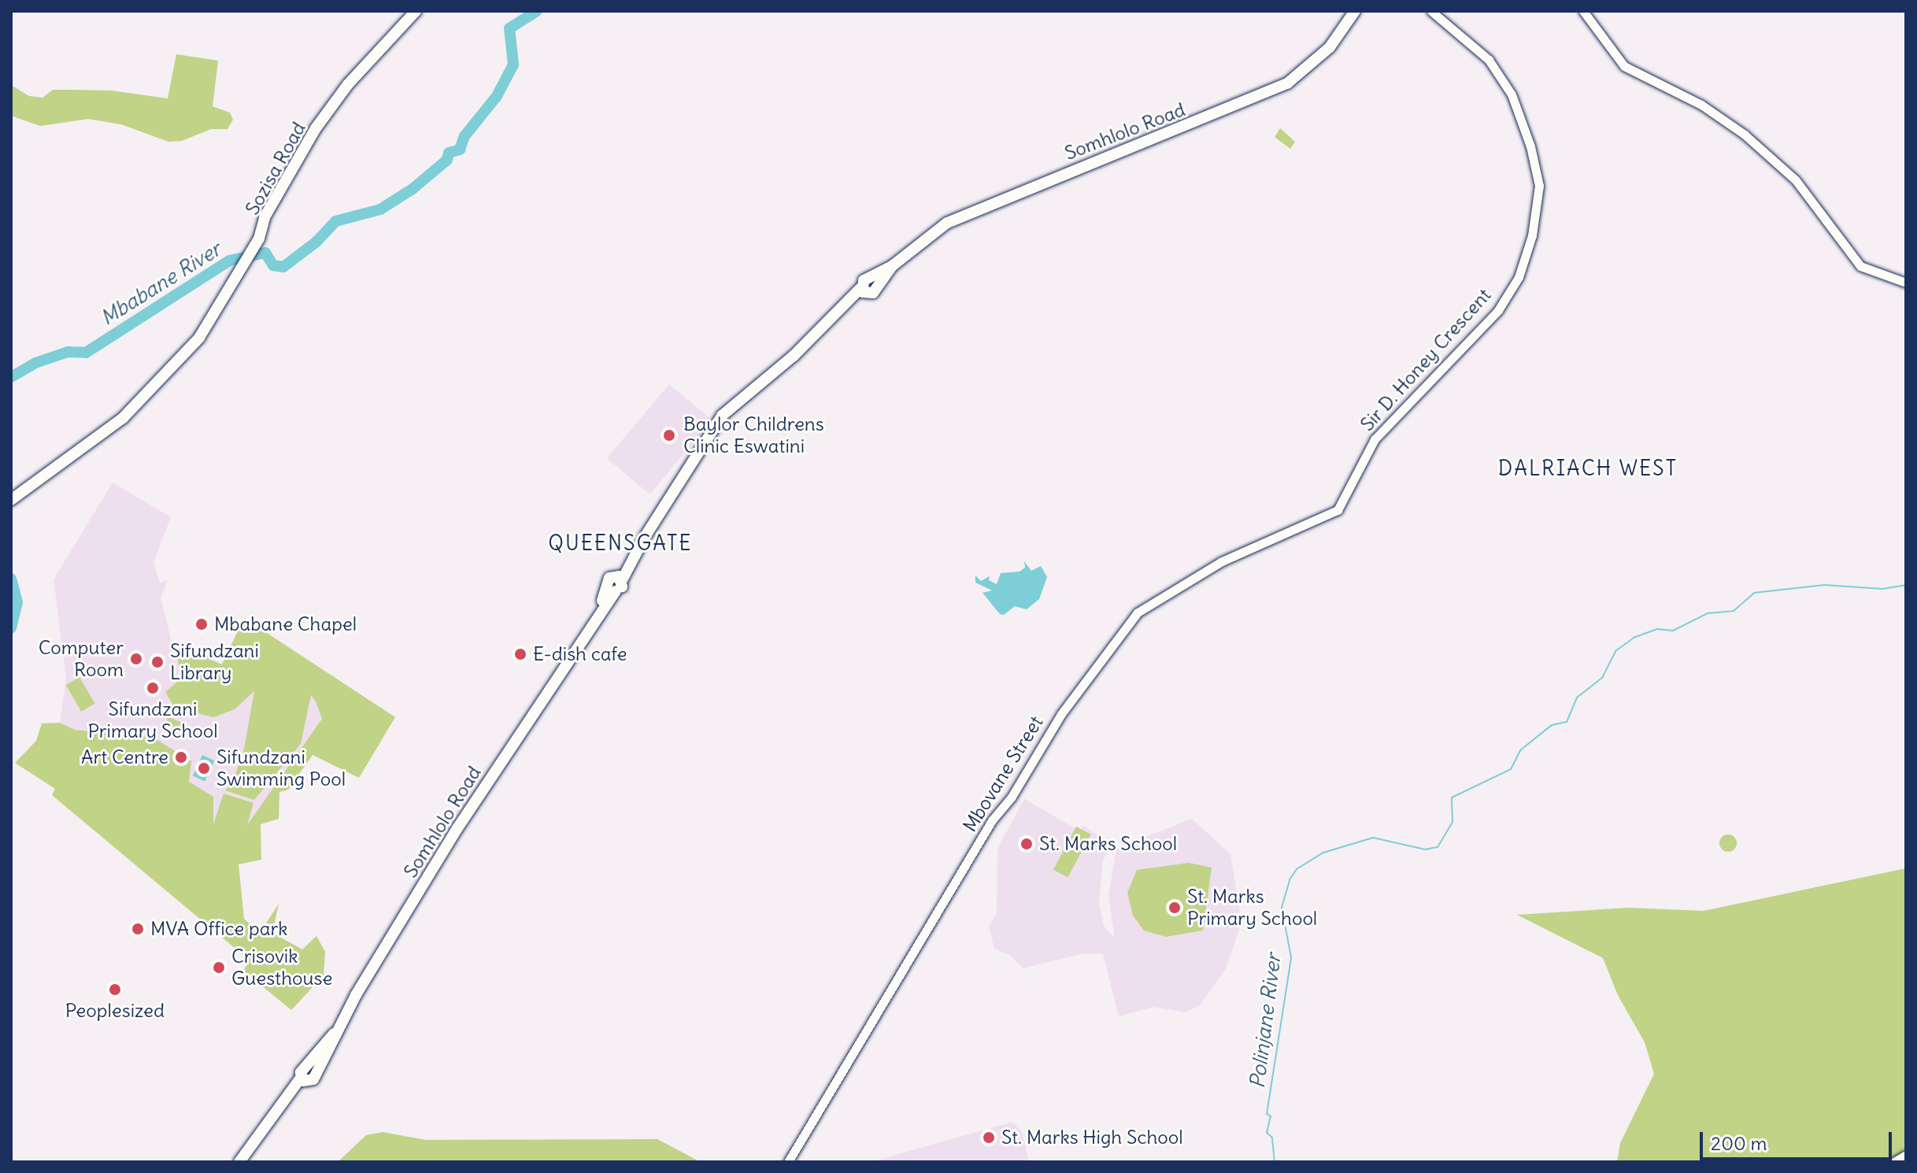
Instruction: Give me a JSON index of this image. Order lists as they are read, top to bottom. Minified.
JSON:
{"streets":{"main road":["Somhlolo Road","Sozisa Road"],"street":["Sir D. Honey Crescent","Mbovane Street"]},"crossings":[["Sir D. Honey Crescent","Mbovane Street"]],"districts":["DALRIACH WEST","QUEENSGATE"],"water":["Mbabane River","Polinjane River"],"places":["Baylor Childrens Clinic Eswatini","Mbabane Chapel","E-dish cafe","Computer Room","Sifundzani Library","Sifundzani Primary School","Art Centre","Sifundzani Swimming Pool","St. Marks School","St. Marks Primary School","MVA Office park","Crisovik Guesthouse","Peoplesized","St. Marks High School"],"scale_bar":"200 m"}
